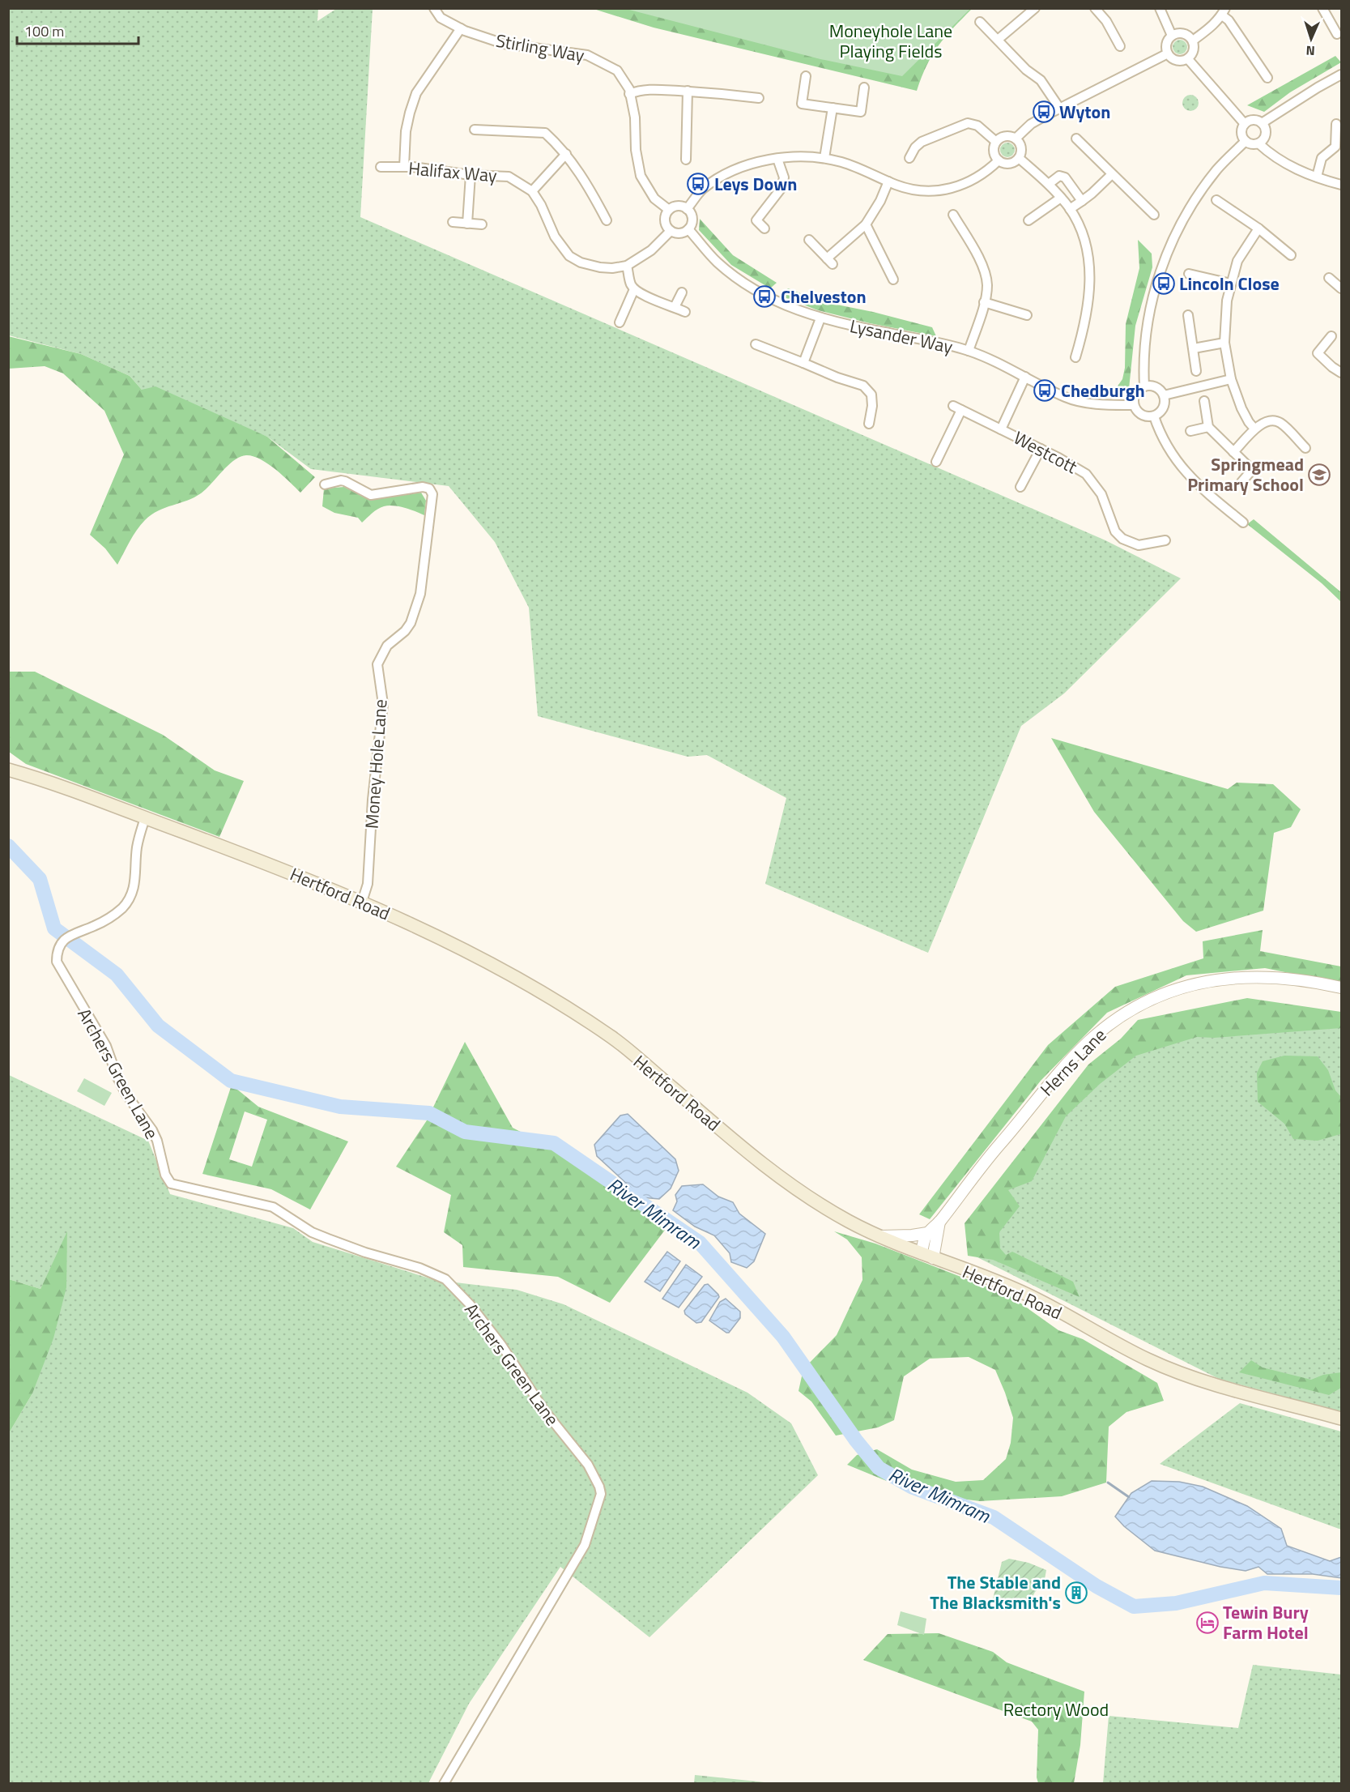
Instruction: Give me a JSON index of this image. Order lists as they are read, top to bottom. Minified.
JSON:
{"streets":{"main road":["Hertford Road"],"street":["Stirling Way","Halifax Way","Lysander Way","Westcott","Money Hole Lane","Herns Lane","Archers Green Lane"]},"crossings":[["Stirling Way","Halifax Way"],["Stirling Way","Lysander Way"],["Halifax Way","Lysander Way"],["Money Hole Lane","Hertford Road"],["Hertford Road","Herns Lane"],["Hertford Road","Archers Green Lane"]],"water":["River Mimram"],"parks":["Moneyhole Lane Playing Fields","Rectory Wood"],"places":{"bus stop":["Wyton","Leys Down","Lincoln Close","Chelveston","Chedburgh"],"school or university":["Springmead Primary School"],"building":["The Stable and The Blacksmith's"],"hotel":["Tewin Bury Farm Hotel"]},"scale_bar":"100 m","north":"bottom"}
